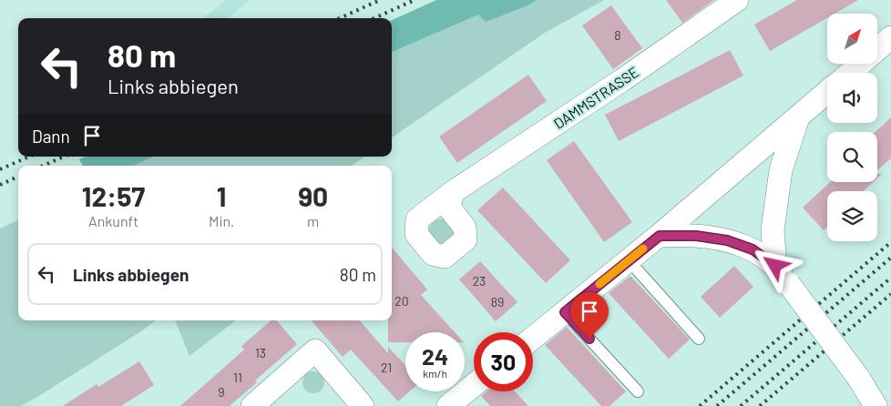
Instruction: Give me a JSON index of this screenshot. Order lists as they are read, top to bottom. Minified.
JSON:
{"streets":{"street":["DAMMSTRASSE"]},"house_numbers":["8","23","20","89","13","21","11","9"],"north":"top right","page":{"turn":["80 m","Links abbiegen"],"then":"Dann","eta":["12:57","Ankunft","1","Min.","90","m"],"list":[{"name":"Links abbiegen","value":"80 m"}],"speed":"24 km/h","limit":"30"}}
